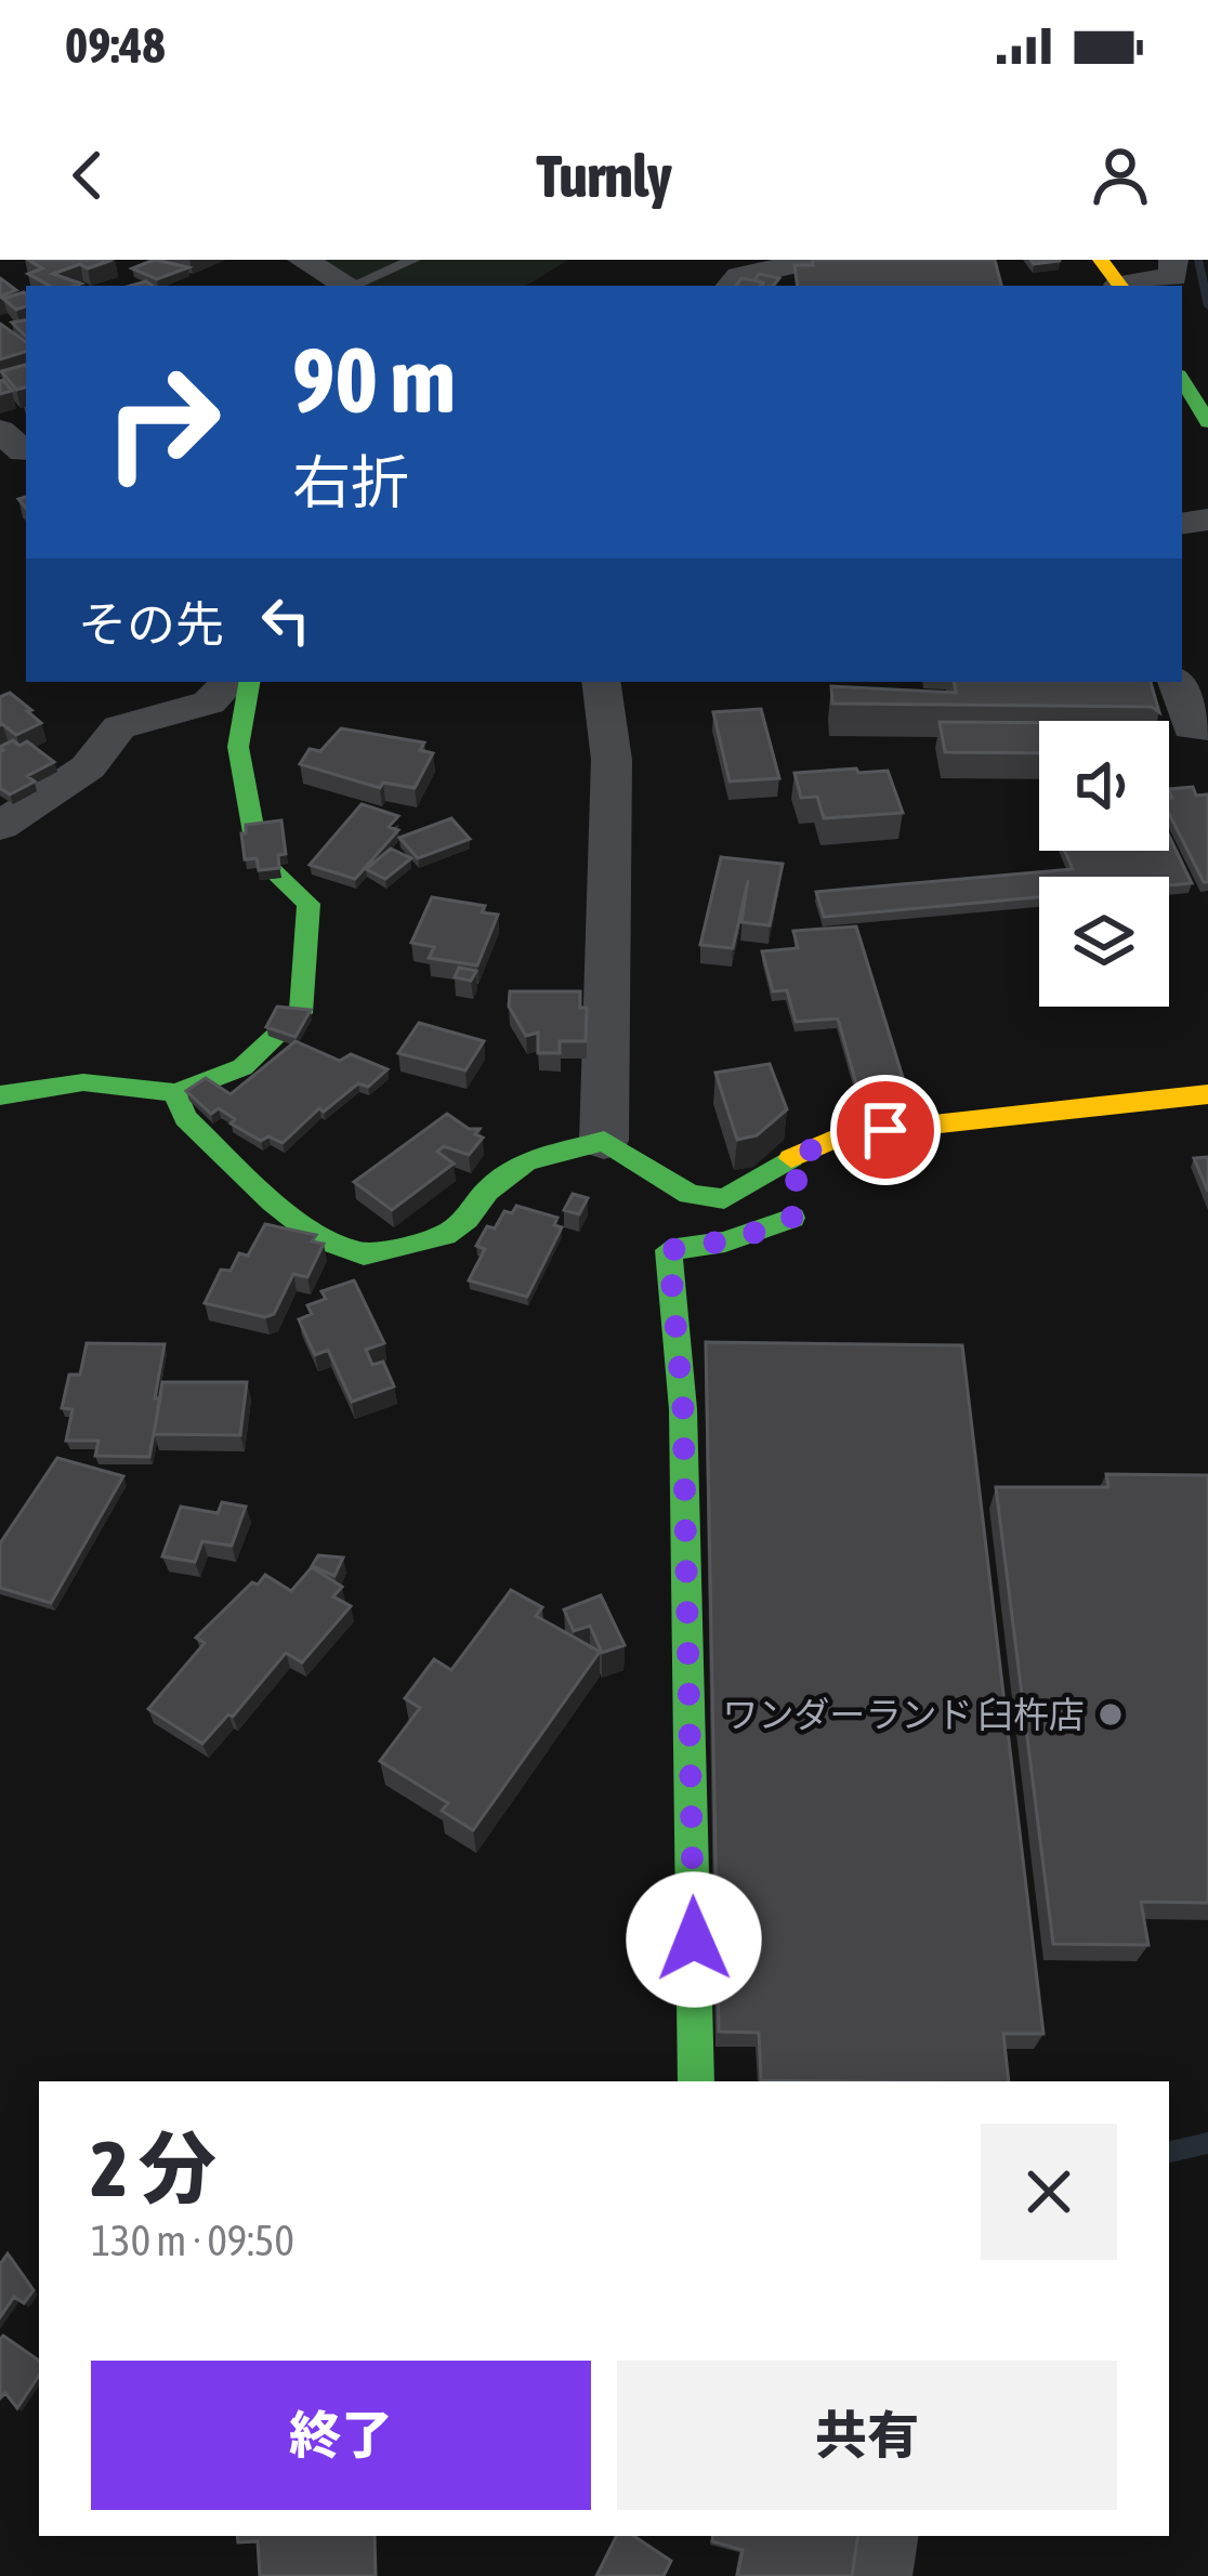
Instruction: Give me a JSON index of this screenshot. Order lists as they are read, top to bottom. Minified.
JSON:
{"places":["ワンダーランド 臼杵店"],"page":{"status":"09:48","header":"Turnly","turn":["90 m","右折"],"then":"その先","heading":["2 分","130 m · 09:50"],"buttons":["終了","共有"]}}
